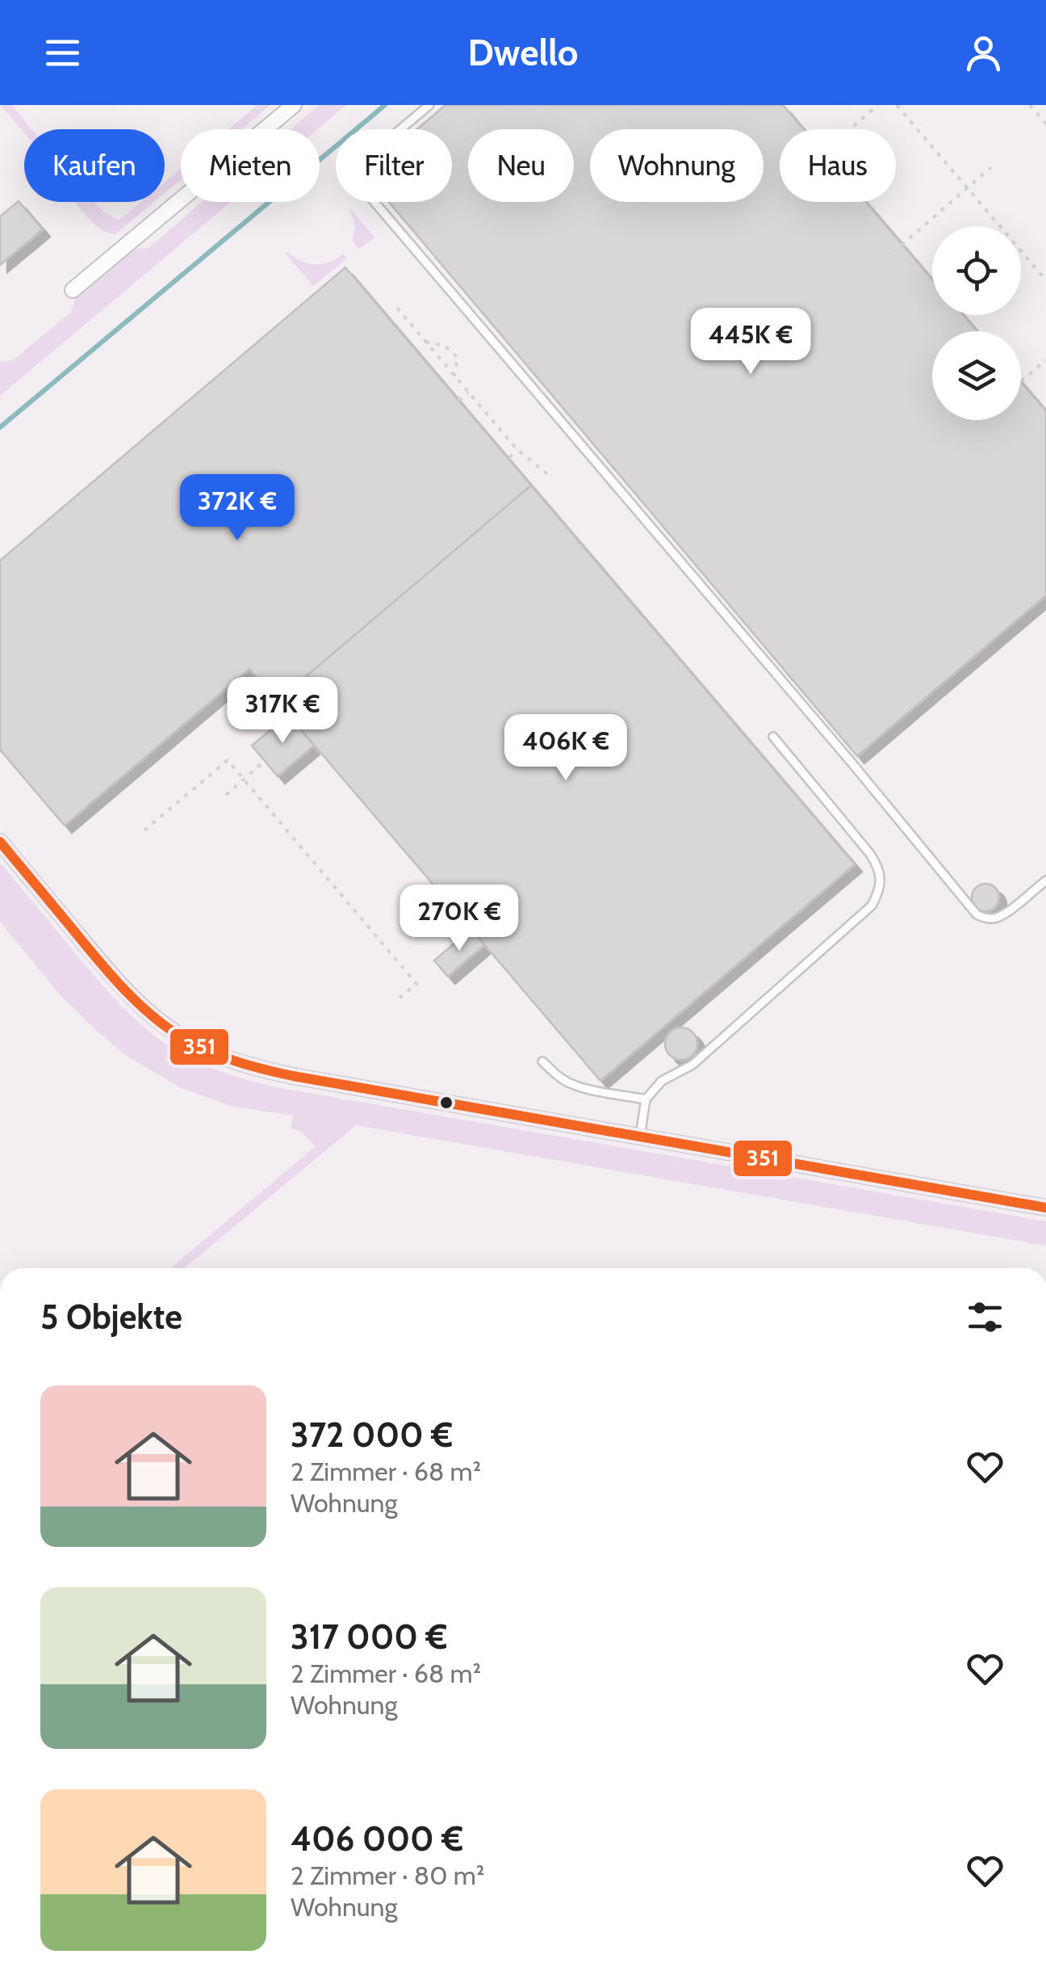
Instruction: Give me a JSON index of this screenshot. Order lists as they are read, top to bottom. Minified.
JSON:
{"lines":["transit line 351"],"page":{"header":"Dwello","chip":["Kaufen","Mieten","Filter","Neu","Wohnung","Haus"],"price":["445K €","372K €","317K €","406K €","270K €"],"heading":"5 Objekte","list":[{"name":"372 000 €","note":"2 Zimmer · 68 m² · Wohnung"},{"name":"317 000 €","note":"2 Zimmer · 68 m² · Wohnung"},{"name":"406 000 €","note":"2 Zimmer · 80 m² · Wohnung"}]}}
